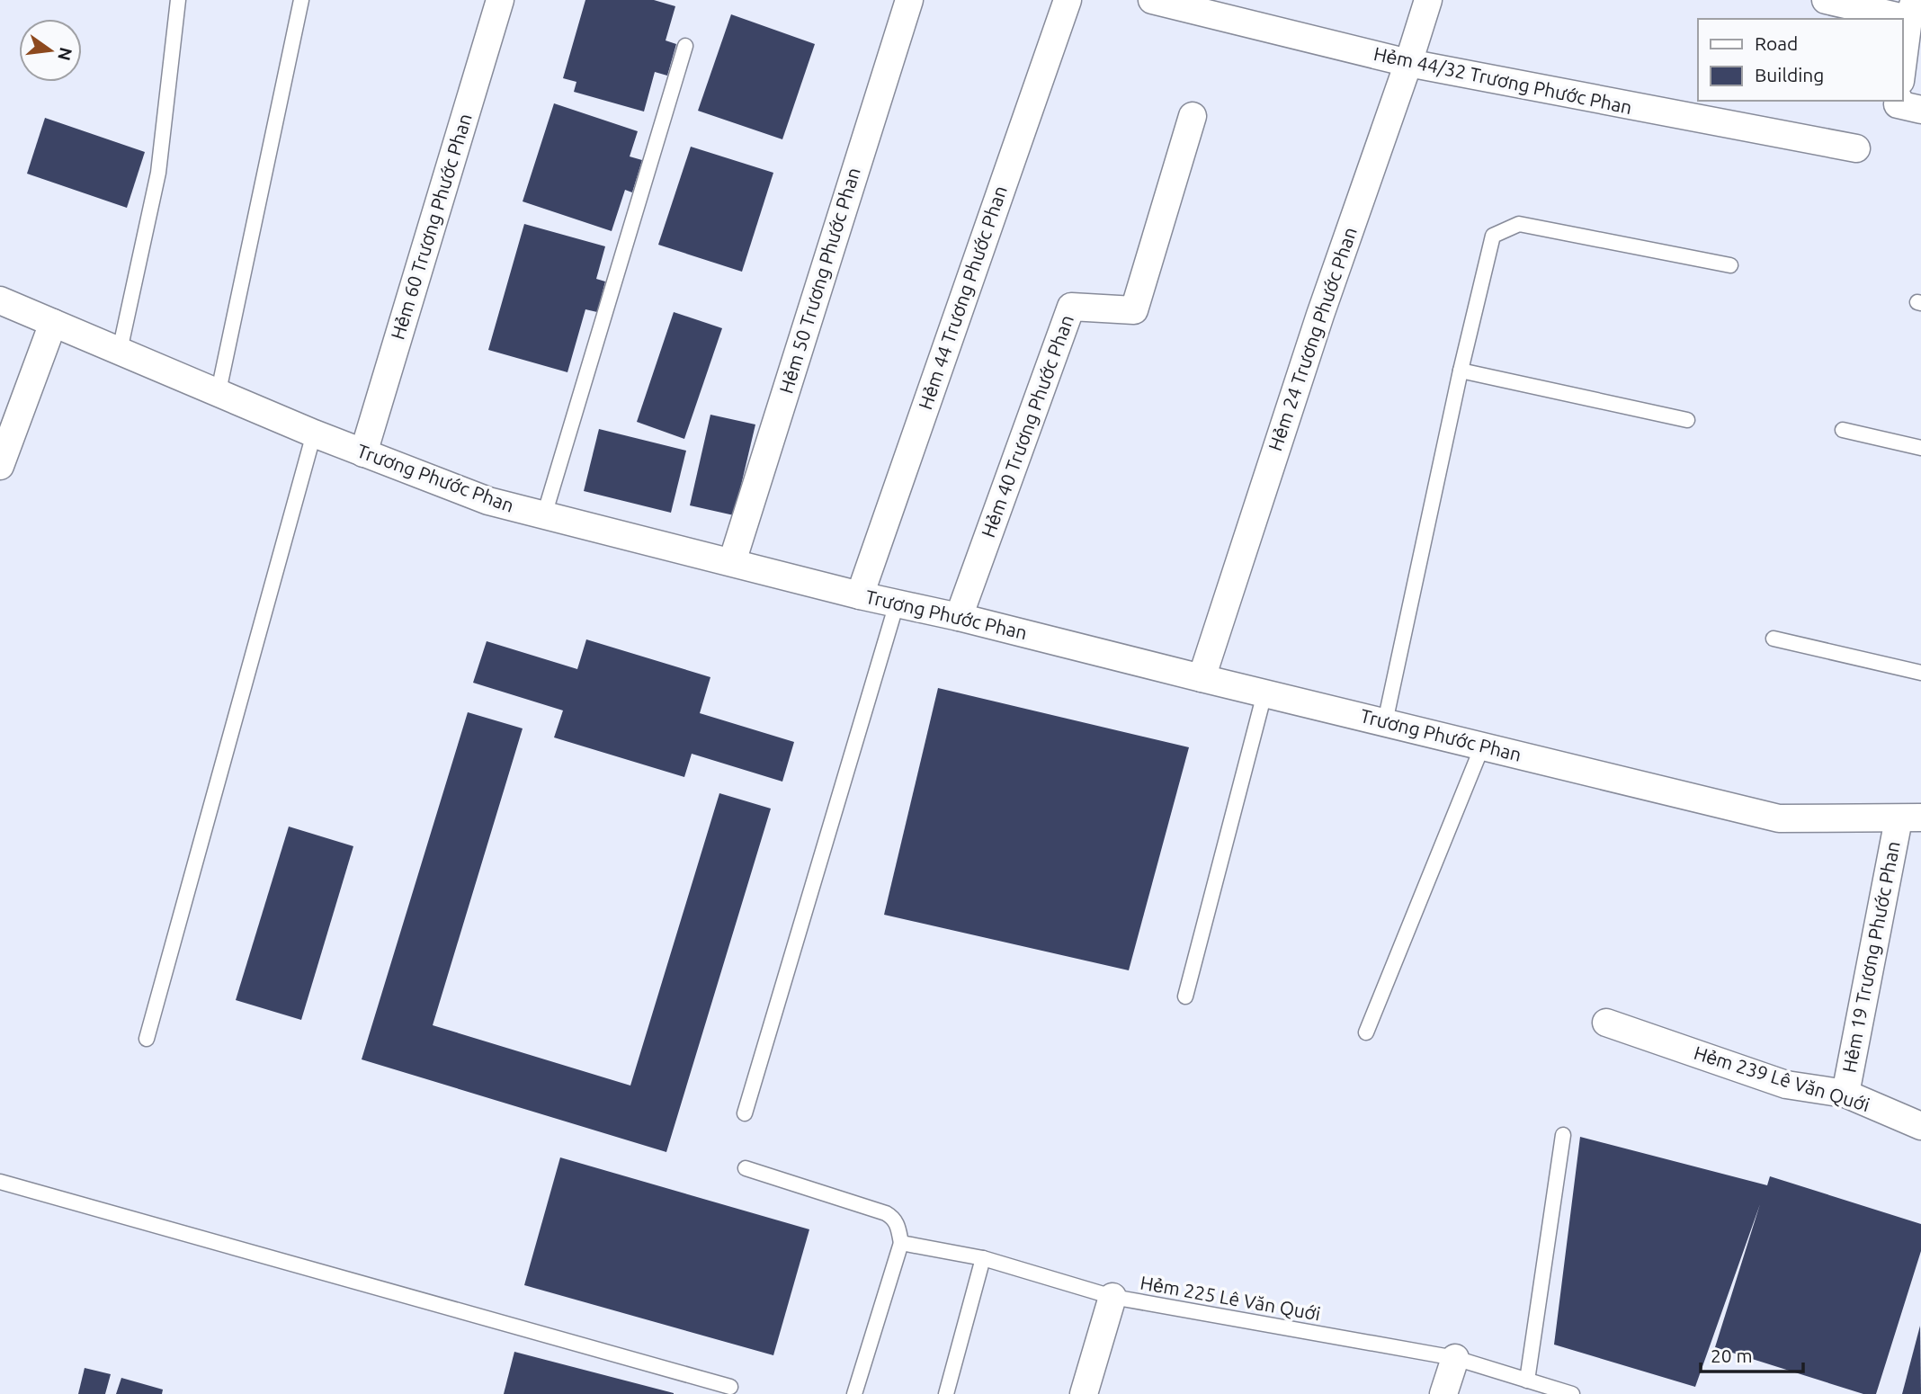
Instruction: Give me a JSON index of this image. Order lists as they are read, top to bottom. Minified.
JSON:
{"streets":{"street":["Hẻm 44/32 Trương Phước Phan","Hẻm 60 Trương Phước Phan","Hẻm 50 Trương Phước Phan","Hẻm 44 Trương Phước Phan","Hẻm 24 Trương Phước Phan","Hẻm 40 Trương Phước Phan","Trương Phước Phan","Hẻm 19 Trương Phước Phan","Hẻm 239 Lê Văn Quới"],"lane":["Hẻm 225 Lê Văn Quới"]},"crossings":[["Hẻm 44/32 Trương Phước Phan","Hẻm 24 Trương Phước Phan"],["Hẻm 60 Trương Phước Phan","Trương Phước Phan"],["Hẻm 50 Trương Phước Phan","Trương Phước Phan"],["Hẻm 44 Trương Phước Phan","Trương Phước Phan"],["Hẻm 24 Trương Phước Phan","Trương Phước Phan"],["Hẻm 40 Trương Phước Phan","Trương Phước Phan"],["Trương Phước Phan","Hẻm 19 Trương Phước Phan"],["Hẻm 19 Trương Phước Phan","Hẻm 239 Lê Văn Quới"]],"legend":["Road","Building"],"scale_bar":"20 m","north":"right"}
